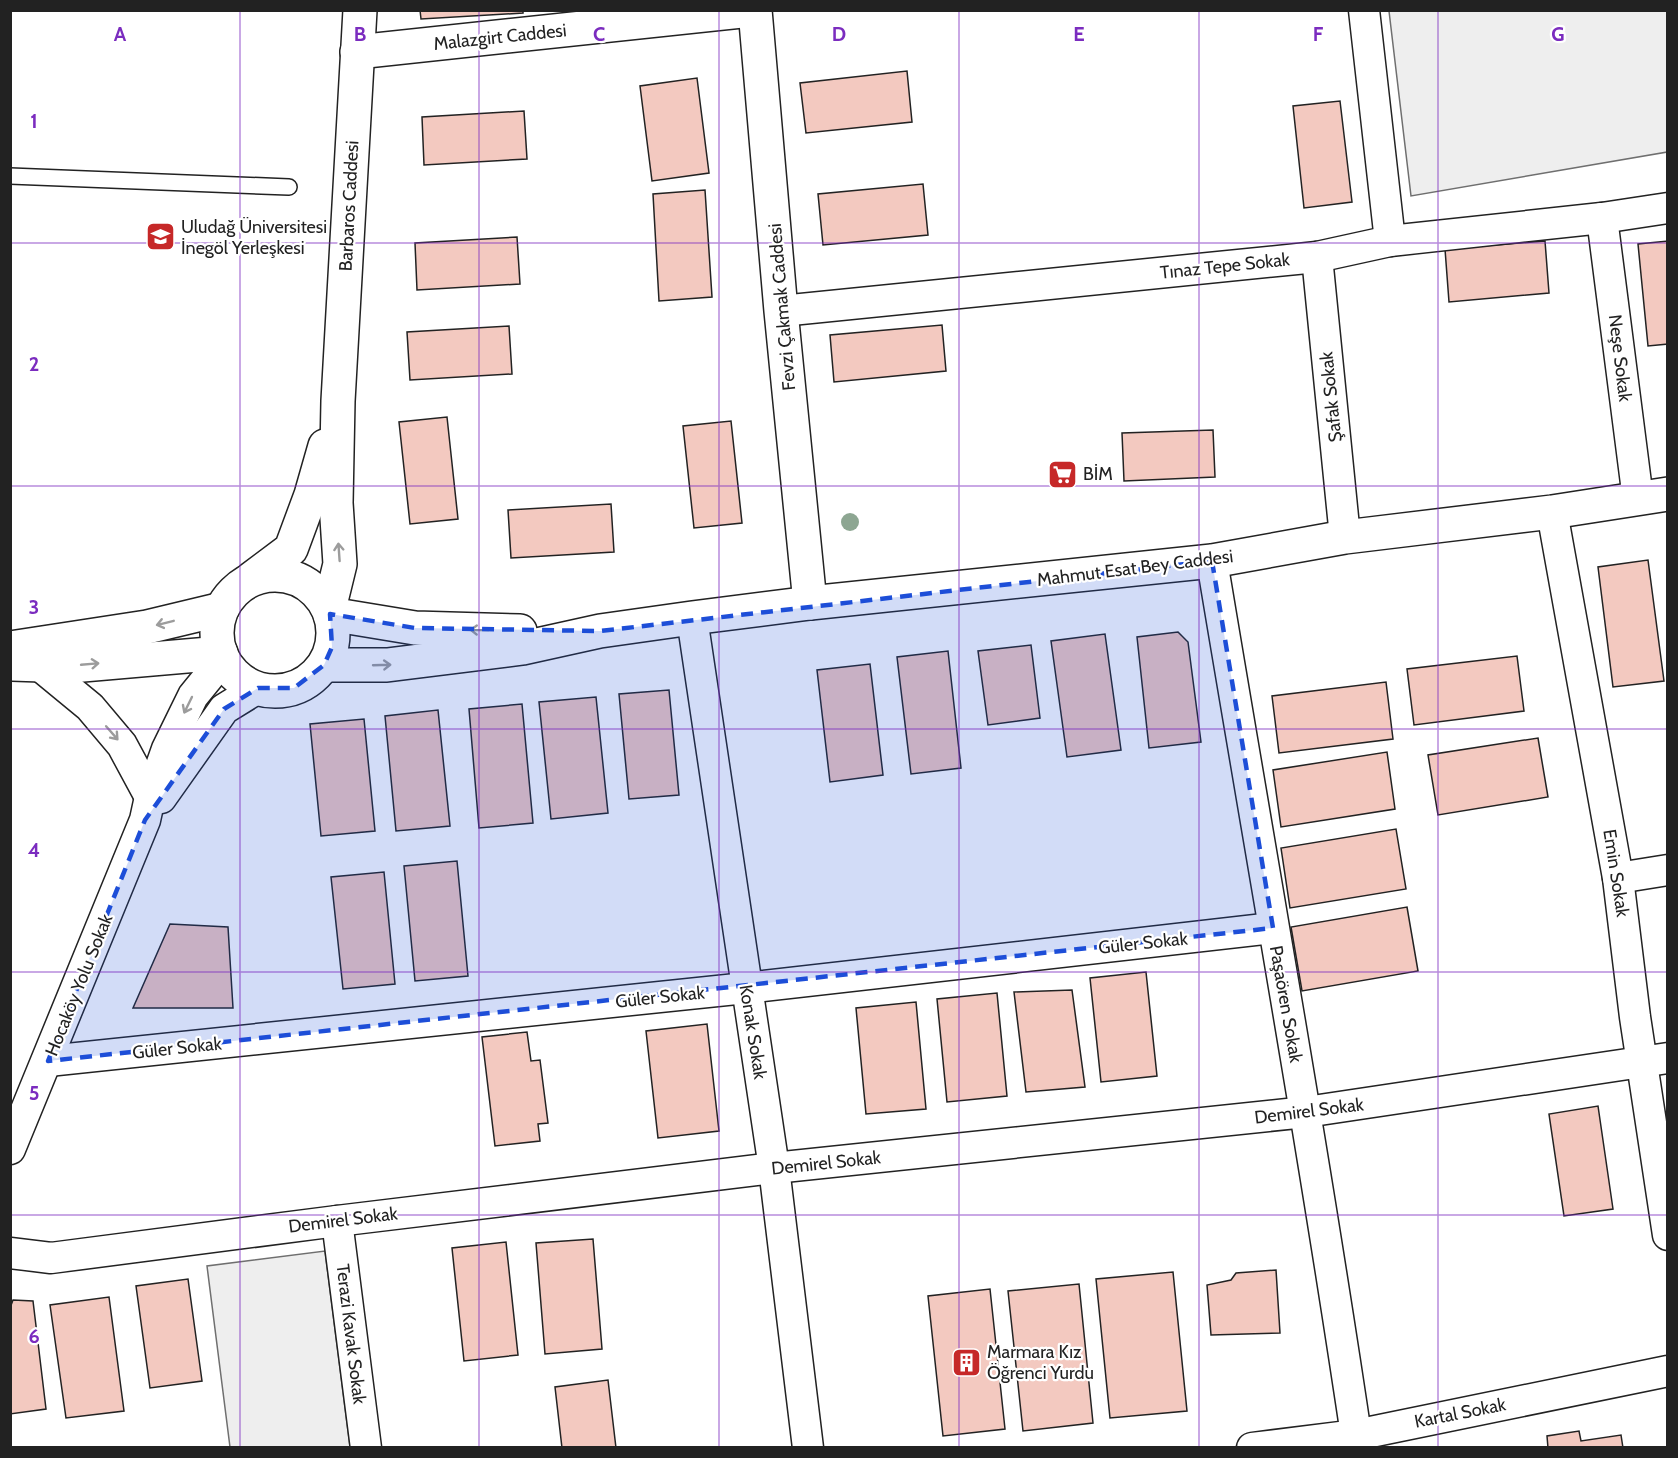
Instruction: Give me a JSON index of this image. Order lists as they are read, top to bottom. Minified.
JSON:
{"streets":{"main road":["Malazgirt Caddesi","Barbaros Caddesi","Fevzi Çakmak Caddesi","Mahmut Esat Bey Caddesi"],"street":["Tınaz Tepe Sokak","Neşe Sokak","Şafak Sokak","Emin Sokak","Güler Sokak","Hocaköy Yolu Sokak","Paşaören Sokak","Konak Sokak","Demirel Sokak","Terazi Kavak Sokak","Kartal Sokak"]},"crossings":[["Malazgirt Caddesi","Barbaros Caddesi"],["Malazgirt Caddesi","Fevzi Çakmak Caddesi"],["Tınaz Tepe Sokak","Fevzi Çakmak Caddesi"],["Tınaz Tepe Sokak","Neşe Sokak"],["Tınaz Tepe Sokak","Şafak Sokak"],["Fevzi Çakmak Caddesi","Mahmut Esat Bey Caddesi"],["Neşe Sokak","Mahmut Esat Bey Caddesi"],["Şafak Sokak","Mahmut Esat Bey Caddesi"],["Mahmut Esat Bey Caddesi","Emin Sokak"],["Mahmut Esat Bey Caddesi","Paşaören Sokak"],["Mahmut Esat Bey Caddesi","Konak Sokak"],["Emin Sokak","Demirel Sokak"],["Güler Sokak","Hocaköy Yolu Sokak"],["Güler Sokak","Paşaören Sokak"],["Güler Sokak","Konak Sokak"],["Paşaören Sokak","Demirel Sokak"],["Paşaören Sokak","Kartal Sokak"],["Konak Sokak","Demirel Sokak"],["Demirel Sokak","Terazi Kavak Sokak"]],"places":{"school or university":["Uludağ Üniversitesi İnegöl Yerleşkesi"],"supermarket":["BİM"],"building":["Marmara Kız Öğrenci Yurdu"]},"grid":{"columns":["A","B","C","D","E","F","G"],"rows":["1","2","3","4","5","6"]}}
